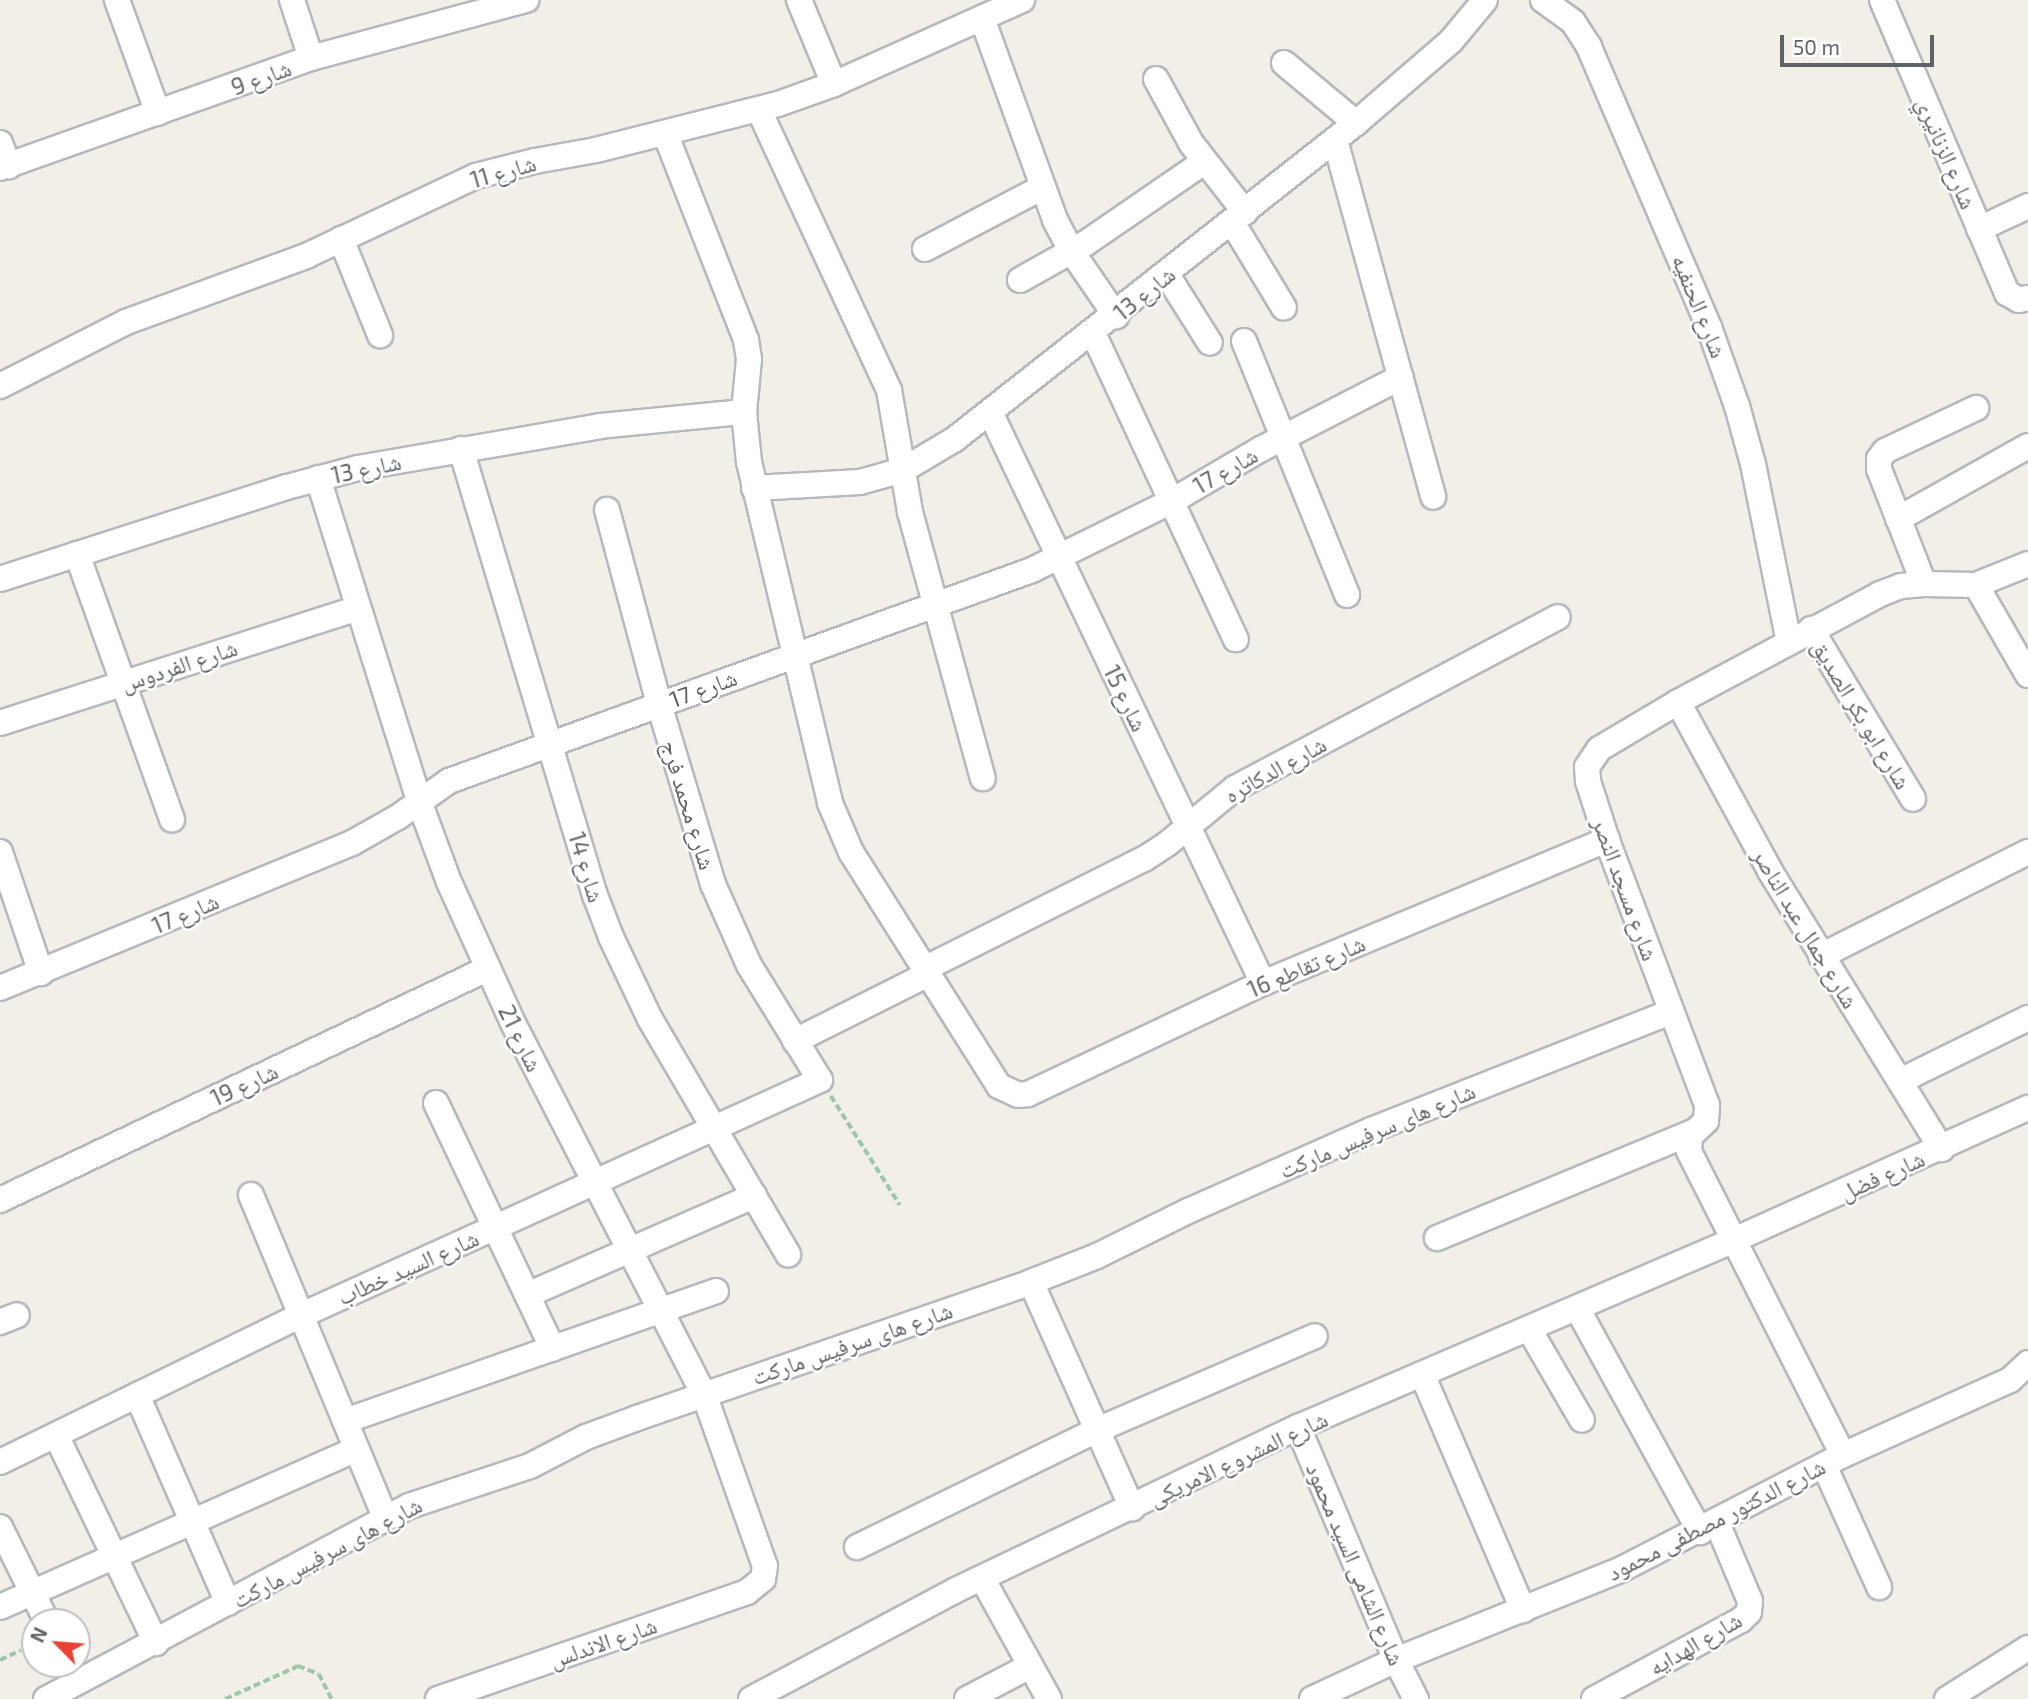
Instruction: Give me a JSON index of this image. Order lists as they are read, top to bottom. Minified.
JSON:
{"streets":{"street":["شارع 9","شارع الزنانيري","شارع 11","شارع 13","شارع الحنفيه","شارع 17","شارع الفردوس","شارع 15","شارع ابو بكر الصديق","شارع الدكاتره","شارع محمد فرج","شارع 14","شارع مسجد النصر","شارع جمال عبد الناصر","شارع تقاطع 16","شارع 21","شارع 19","شارع هاى سرفيس ماركت","شارع فضل","شارع السيد خطاب","شارع المشروع الامريكى","شارع الدكتور مصطفى محمود","شارع الشامى السيد محمود","شارع الاندلس","شارع الهدايه"]},"crossings":[["شارع 13","شارع 15"],["شارع 13","شارع 14"],["شارع 13","شارع 21"],["شارع الحنفيه","شارع مسجد النصر"],["شارع 17","شارع 15"],["شارع 17","شارع محمد فرج"],["شارع 17","شارع 14"],["شارع 17","شارع 21"],["شارع الفردوس","شارع 21"],["شارع 15","شارع الدكاتره"],["شارع 15","شارع تقاطع 16"],["شارع ابو بكر الصديق","شارع مسجد النصر"],["شارع الدكاتره","شارع محمد فرج"],["شارع الدكاتره","شارع تقاطع 16"],["شارع محمد فرج","شارع السيد خطاب"],["شارع 14","شارع السيد خطاب"],["شارع مسجد النصر","شارع جمال عبد الناصر"],["شارع مسجد النصر","شارع تقاطع 16"],["شارع مسجد النصر","شارع هاى سرفيس ماركت"],["شارع جمال عبد الناصر","شارع فضل"],["شارع 21","شارع 19"],["شارع 21","شارع هاى سرفيس ماركت"],["شارع 21","شارع السيد خطاب"],["شارع 21","شارع الاندلس"],["شارع فضل","شارع المشروع الامريكى"],["شارع المشروع الامريكى","شارع الشامى السيد محمود"],["شارع الدكتور مصطفى محمود","شارع الشامى السيد محمود"],["شارع الدكتور مصطفى محمود","شارع الهدايه"]],"scale_bar":"50 m","north":"top left"}
